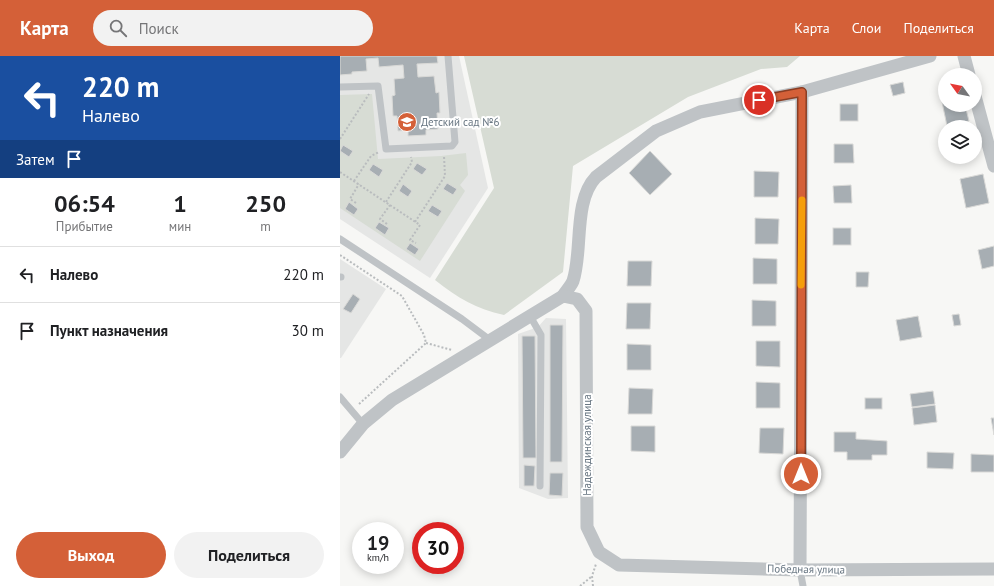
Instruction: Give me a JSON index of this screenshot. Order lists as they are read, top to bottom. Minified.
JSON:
{"streets":{"street":["Надеждинская улица","Победная улица"]},"crossings":[["Надеждинская улица","Победная улица"]],"places":{"school or university":["Детский сад №6"]},"north":"top left","page":{"header":"Карта","search":"Поиск","nav":["Карта","Слои","Поделиться"],"turn":["220 m","Налево"],"then":"Затем","eta":["06:54","Прибытие","1","мин","250","m"],"list":[{"name":"Налево","value":"220 m"},{"name":"Пункт назначения","value":"30 m"}],"speed":"19 km/h","limit":"30","buttons":["Выход","Поделиться"]}}
